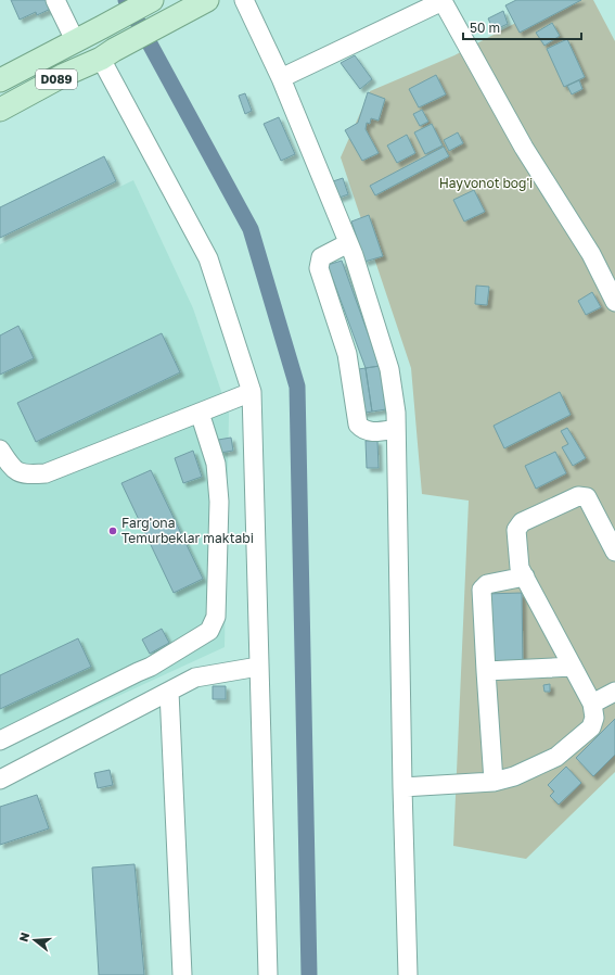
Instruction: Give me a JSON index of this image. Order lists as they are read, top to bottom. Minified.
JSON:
{"streets":{"main road":["D089"]},"parks":["Hayvonot bog'i"],"places":["Farg'ona Temurbeklar maktabi"],"scale_bar":"50 m","north":"left"}
